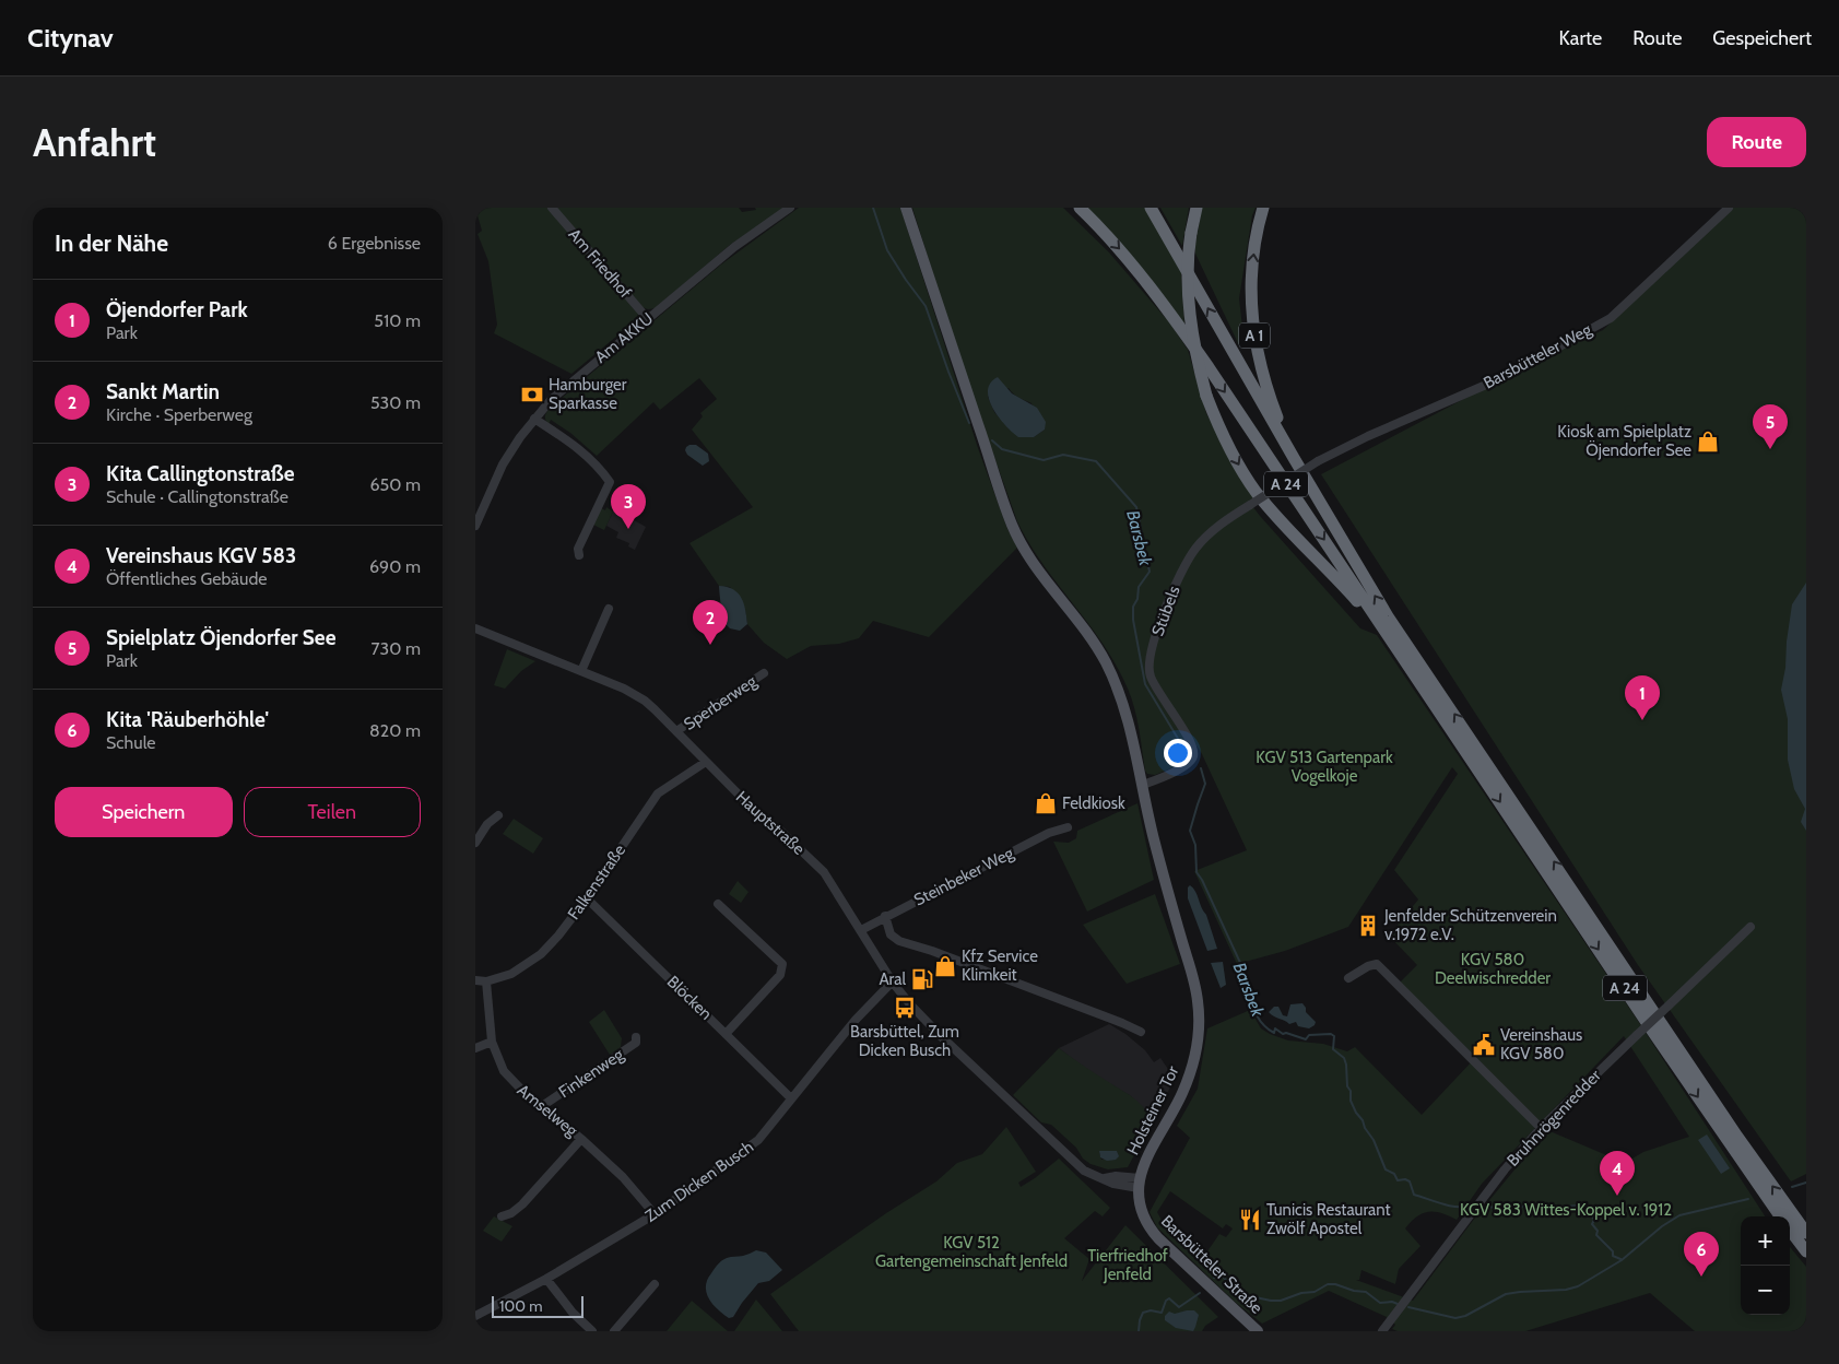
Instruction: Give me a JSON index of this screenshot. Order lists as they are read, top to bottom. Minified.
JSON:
{"streets":{"highway":["A 1","A 24"],"main road":["Holsteiner Tor","Barsbütteler Straße"],"street":["Am Friedhof","Am AKKU","Barsbütteler Weg","Stübels","Sperberweg","Hauptstraße","Steinbeker Weg","Falkenstraße","Blöcken","Finkenweg","Amselweg","Bruhnrögenredder","Zum Dicken Busch"]},"crossings":[["Am Friedhof","Am AKKU"],["A 1","A 24"],["Barsbütteler Weg","Stübels"],["Stübels","Holsteiner Tor"],["Sperberweg","Hauptstraße"],["Hauptstraße","Steinbeker Weg"],["Hauptstraße","Falkenstraße"],["Hauptstraße","Holsteiner Tor"],["Hauptstraße","Zum Dicken Busch"],["Hauptstraße","Barsbütteler Straße"],["Falkenstraße","Blöcken"],["Falkenstraße","Amselweg"],["Blöcken","Zum Dicken Busch"],["Finkenweg","Amselweg"],["Amselweg","Zum Dicken Busch"],["Holsteiner Tor","Barsbütteler Straße"]],"water":["Barsbek"],"parks":["KGV 513 Gartenpark Vogelkoje","KGV 580 Deelwischredder","KGV 583 Wittes-Koppel v. 1912","KGV 512 Gartengemeinschaft Jenfeld","Tierfriedhof Jenfeld"],"places":{"bank":["Hamburger Sparkasse"],"shop":["Kiosk am Spielplatz Öjendorfer See","Feldkiosk","Kfz Service Klimkeit"],"building":["Jenfelder Schützenverein v.1972 e.V."],"fuel station":["Aral"],"bus stop":["Barsbüttel, Zum Dicken Busch"],"public building":["Vereinshaus KGV 580"],"restaurant":["Tunicis Restaurant Zwölf Apostel"]},"scale_bar":"100 m","page":{"header":"Citynav","nav":["Karte","Route","Gespeichert"],"buttons":["Route",["Speichern","Teilen"]],"title":"Anfahrt","heading":["In der Nähe","6 Ergebnisse"],"list":[{"mark":"1","name":"Öjendorfer Park","note":"Park","value":"510 m"},{"mark":"2","name":"Sankt Martin","note":"Kirche · Sperberweg","value":"530 m"},{"mark":"3","name":"Kita Callingtonstraße","note":"Schule · Callingtonstraße","value":"650 m"},{"mark":"4","name":"Vereinshaus KGV 583","note":"Öffentliches Gebäude","value":"690 m"},{"mark":"5","name":"Spielplatz Öjendorfer See","note":"Park","value":"730 m"},{"mark":"6","name":"Kita 'Räuberhöhle'","note":"Schule","value":"820 m"}],"pins":["5","3","2","1","4","6"],"map_buttons":["+","−"],"scale":"100 m"}}
